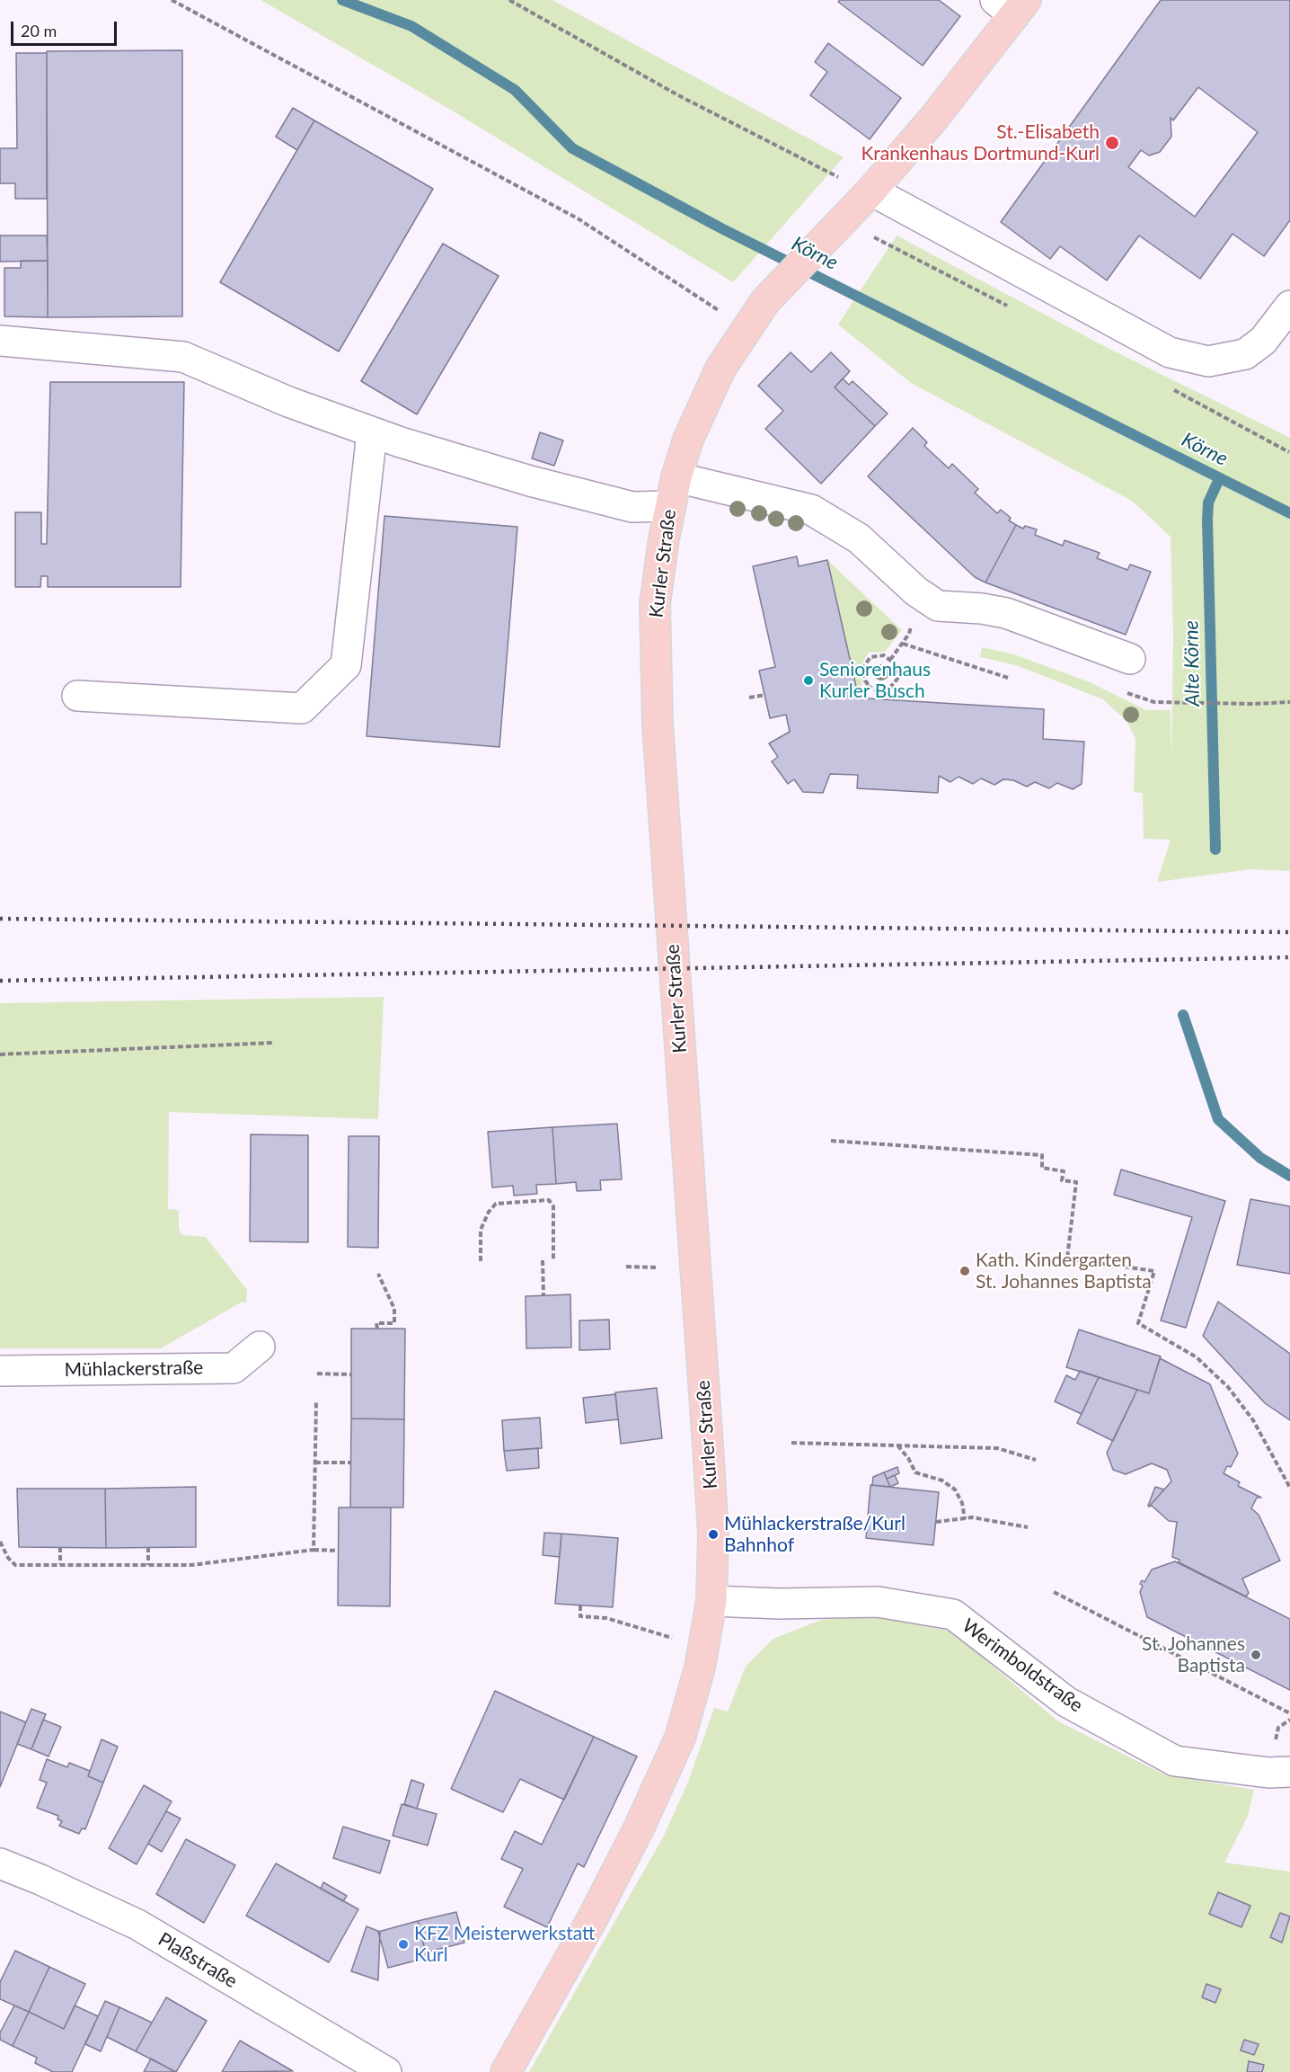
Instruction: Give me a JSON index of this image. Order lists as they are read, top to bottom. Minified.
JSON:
{"streets":{"main road":["Kurler Straße"],"street":["Mühlackerstraße","Werimboldstraße","Plaßstraße"]},"crossings":[["Kurler Straße","Werimboldstraße"]],"water":["Körne","Alte Körne"],"places":["St.-Elisabeth Krankenhaus Dortmund-Kurl","Seniorenhaus Kurler Busch","Kath. Kindergarten St. Johannes Baptista","Mühlackerstraße/Kurl Bahnhof","St. Johannes Baptista","KFZ Meisterwerkstatt Kurl"],"scale_bar":"20 m"}
